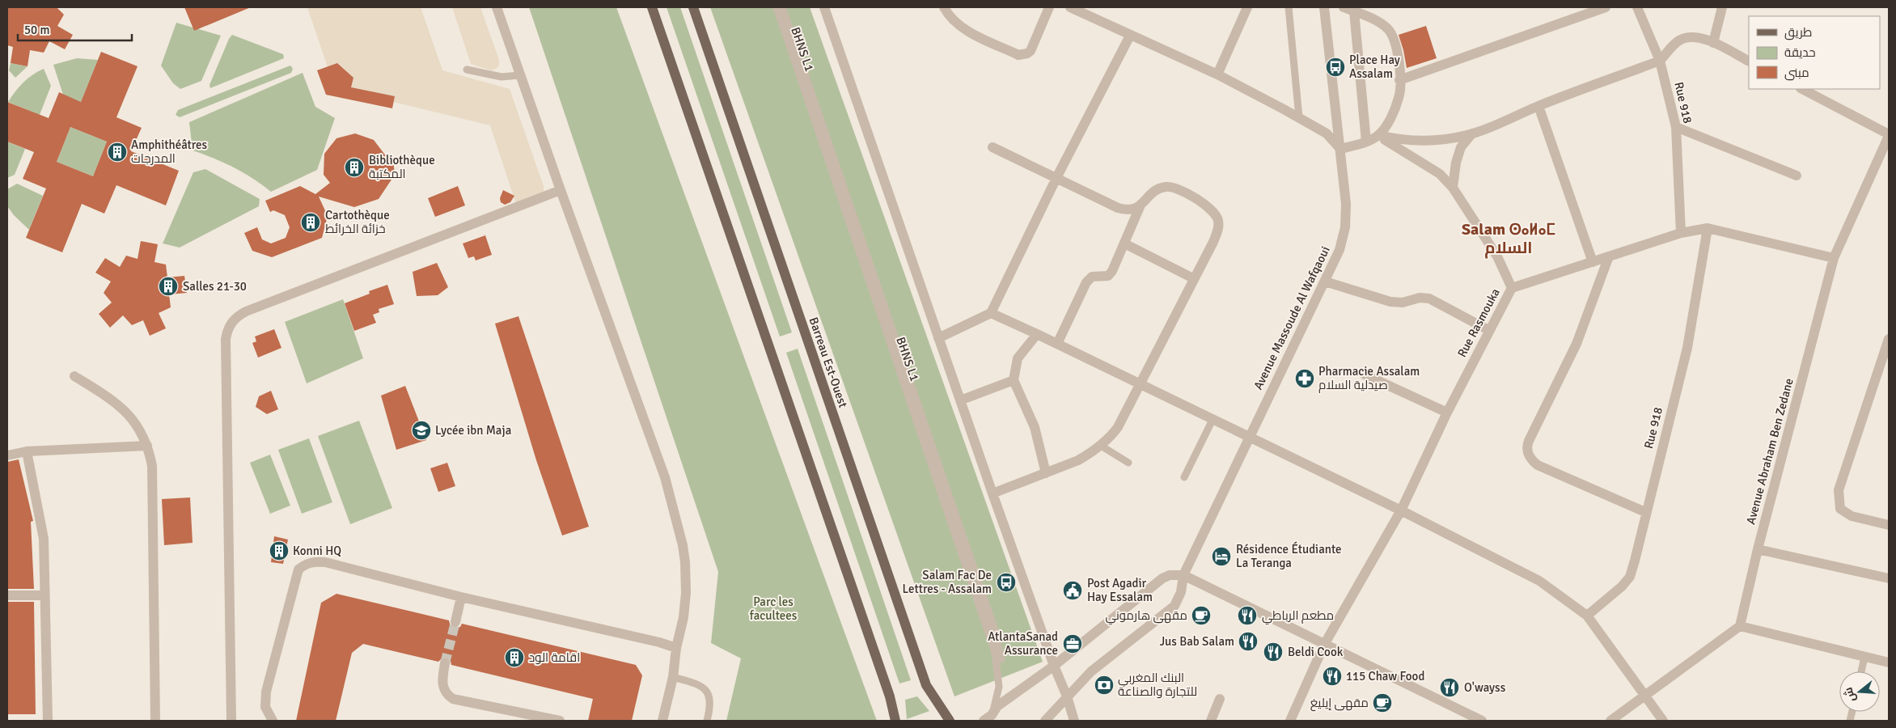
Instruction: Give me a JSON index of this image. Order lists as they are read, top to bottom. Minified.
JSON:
{"streets":{"main road":["Barreau Est-Ouest"],"street":["Rue 918","Avenue Massoude Al Wafqaoui","Rue Rasmouka","Avenue Abraham Ben Zedane"],"lane":["BHNS L1"]},"crossings":[["Rue 918","Rue Rasmouka"],["Rue Rasmouka","Avenue Abraham Ben Zedane"]],"districts":["Salam ⵙⴰⵍⴰⵎ السلام"],"parks":["Parc les facultees"],"places":{"bus stop":["Place Hay Assalam","Salam Fac De Lettres - Assalam"],"building":["Amphithéâtres المدرجات","Bibliothèque المكتبة","Cartothèque خزائة الخرائط","Salles 21-30","Konni HQ","اقامة الود"],"pharmacy":["Pharmacie Assalam صيدلية السلام"],"school or university":["Lycée ibn Maja"],"hotel":["Résidence Étudiante La Teranga"],"public building":["Post Agadir Hay Essalam"],"cafe":["مقهى هارموني","مقهى إيليغ"],"restaurant":["مطعم الرباطي","Jus Bab Salam","Beldi Cook","115 Chaw Food","O'wayss"],"office":["AtlantaSanad Assurance"],"bank":["البنك المغربي للتجارة والصناعة"]},"legend":["طريق","حديقة","مبنى"],"scale_bar":"50 m","north":"left"}
